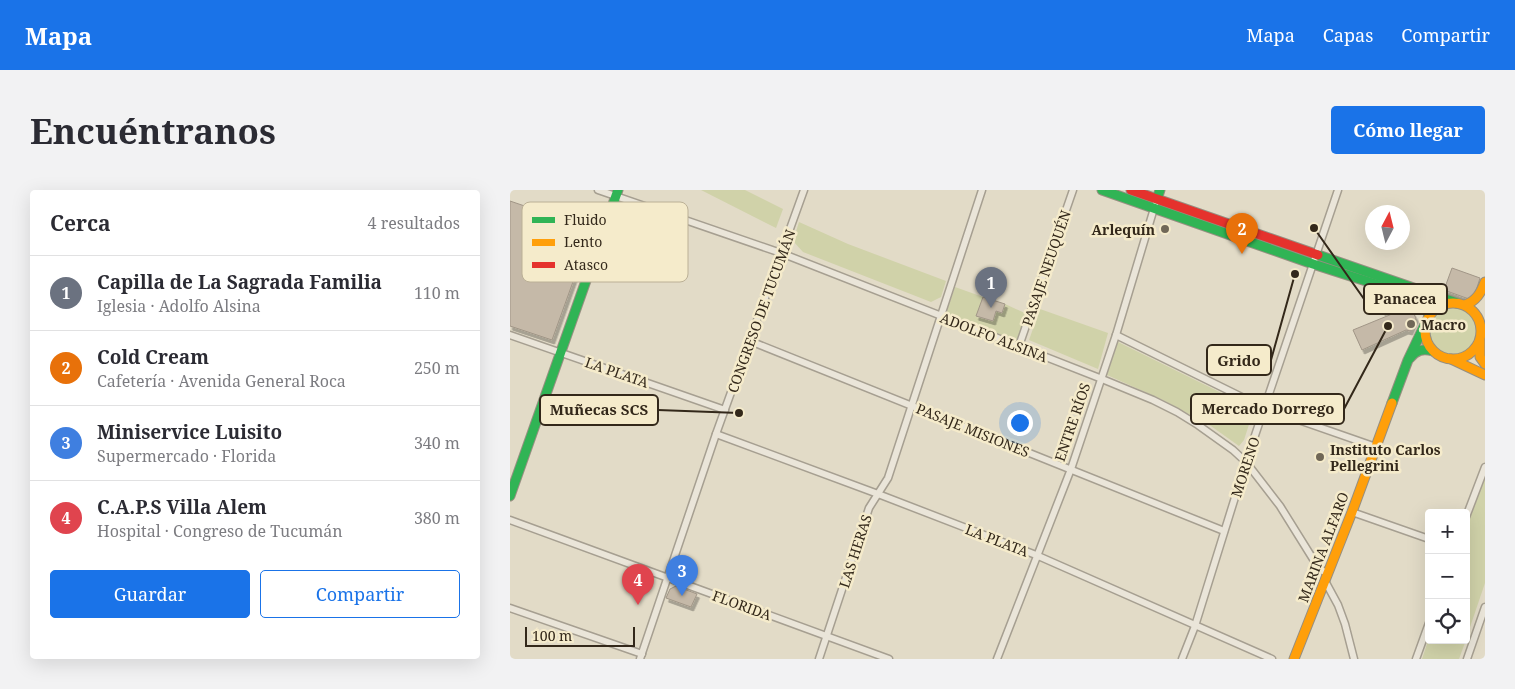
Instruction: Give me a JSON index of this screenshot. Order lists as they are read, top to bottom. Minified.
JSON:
{"streets":{"main road":["MARINA ALFARO"],"street":["PASAJE NEUQUÉN","CONGRESO DE TUCUMÁN","ADOLFO ALSINA","LA PLATA","ENTRE RÍOS","PASAJE MISIONES","MORENO","LAS HERAS","FLORIDA"]},"crossings":[["PASAJE NEUQUÉN","ADOLFO ALSINA"],["CONGRESO DE TUCUMÁN","ADOLFO ALSINA"],["CONGRESO DE TUCUMÁN","LA PLATA"],["CONGRESO DE TUCUMÁN","PASAJE MISIONES"],["CONGRESO DE TUCUMÁN","FLORIDA"],["ADOLFO ALSINA","ENTRE RÍOS"],["ADOLFO ALSINA","MORENO"],["ADOLFO ALSINA","MARINA ALFARO"],["ADOLFO ALSINA","LAS HERAS"],["LA PLATA","ENTRE RÍOS"],["LA PLATA","MORENO"],["LA PLATA","LAS HERAS"],["ENTRE RÍOS","PASAJE MISIONES"],["PASAJE MISIONES","MORENO"],["PASAJE MISIONES","LAS HERAS"],["LAS HERAS","FLORIDA"]],"places":["Panacea","Arlequín","Grido","Macro","Mercado Dorrego","Muñecas SCS","Instituto Carlos Pellegrini"],"legend":["Fluido","Lento","Atasco"],"scale_bar":"100 m","north":"top","page":{"header":"Mapa","nav":["Mapa","Capas","Compartir"],"buttons":["Cómo llegar",["Guardar","Compartir"]],"title":"Encuéntranos","heading":["Cerca","4 resultados"],"pins":["2","1","3","4"],"list":[{"mark":"1","name":"Capilla de La Sagrada Familia","note":"Iglesia · Adolfo Alsina","value":"110 m"},{"mark":"2","name":"Cold Cream","note":"Cafetería · Avenida General Roca","value":"250 m"},{"mark":"3","name":"Miniservice Luisito","note":"Supermercado · Florida","value":"340 m"},{"mark":"4","name":"C.A.P.S Villa Alem","note":"Hospital · Congreso de Tucumán","value":"380 m"}],"map_buttons":["+","−"],"scale":"100 m"}}
